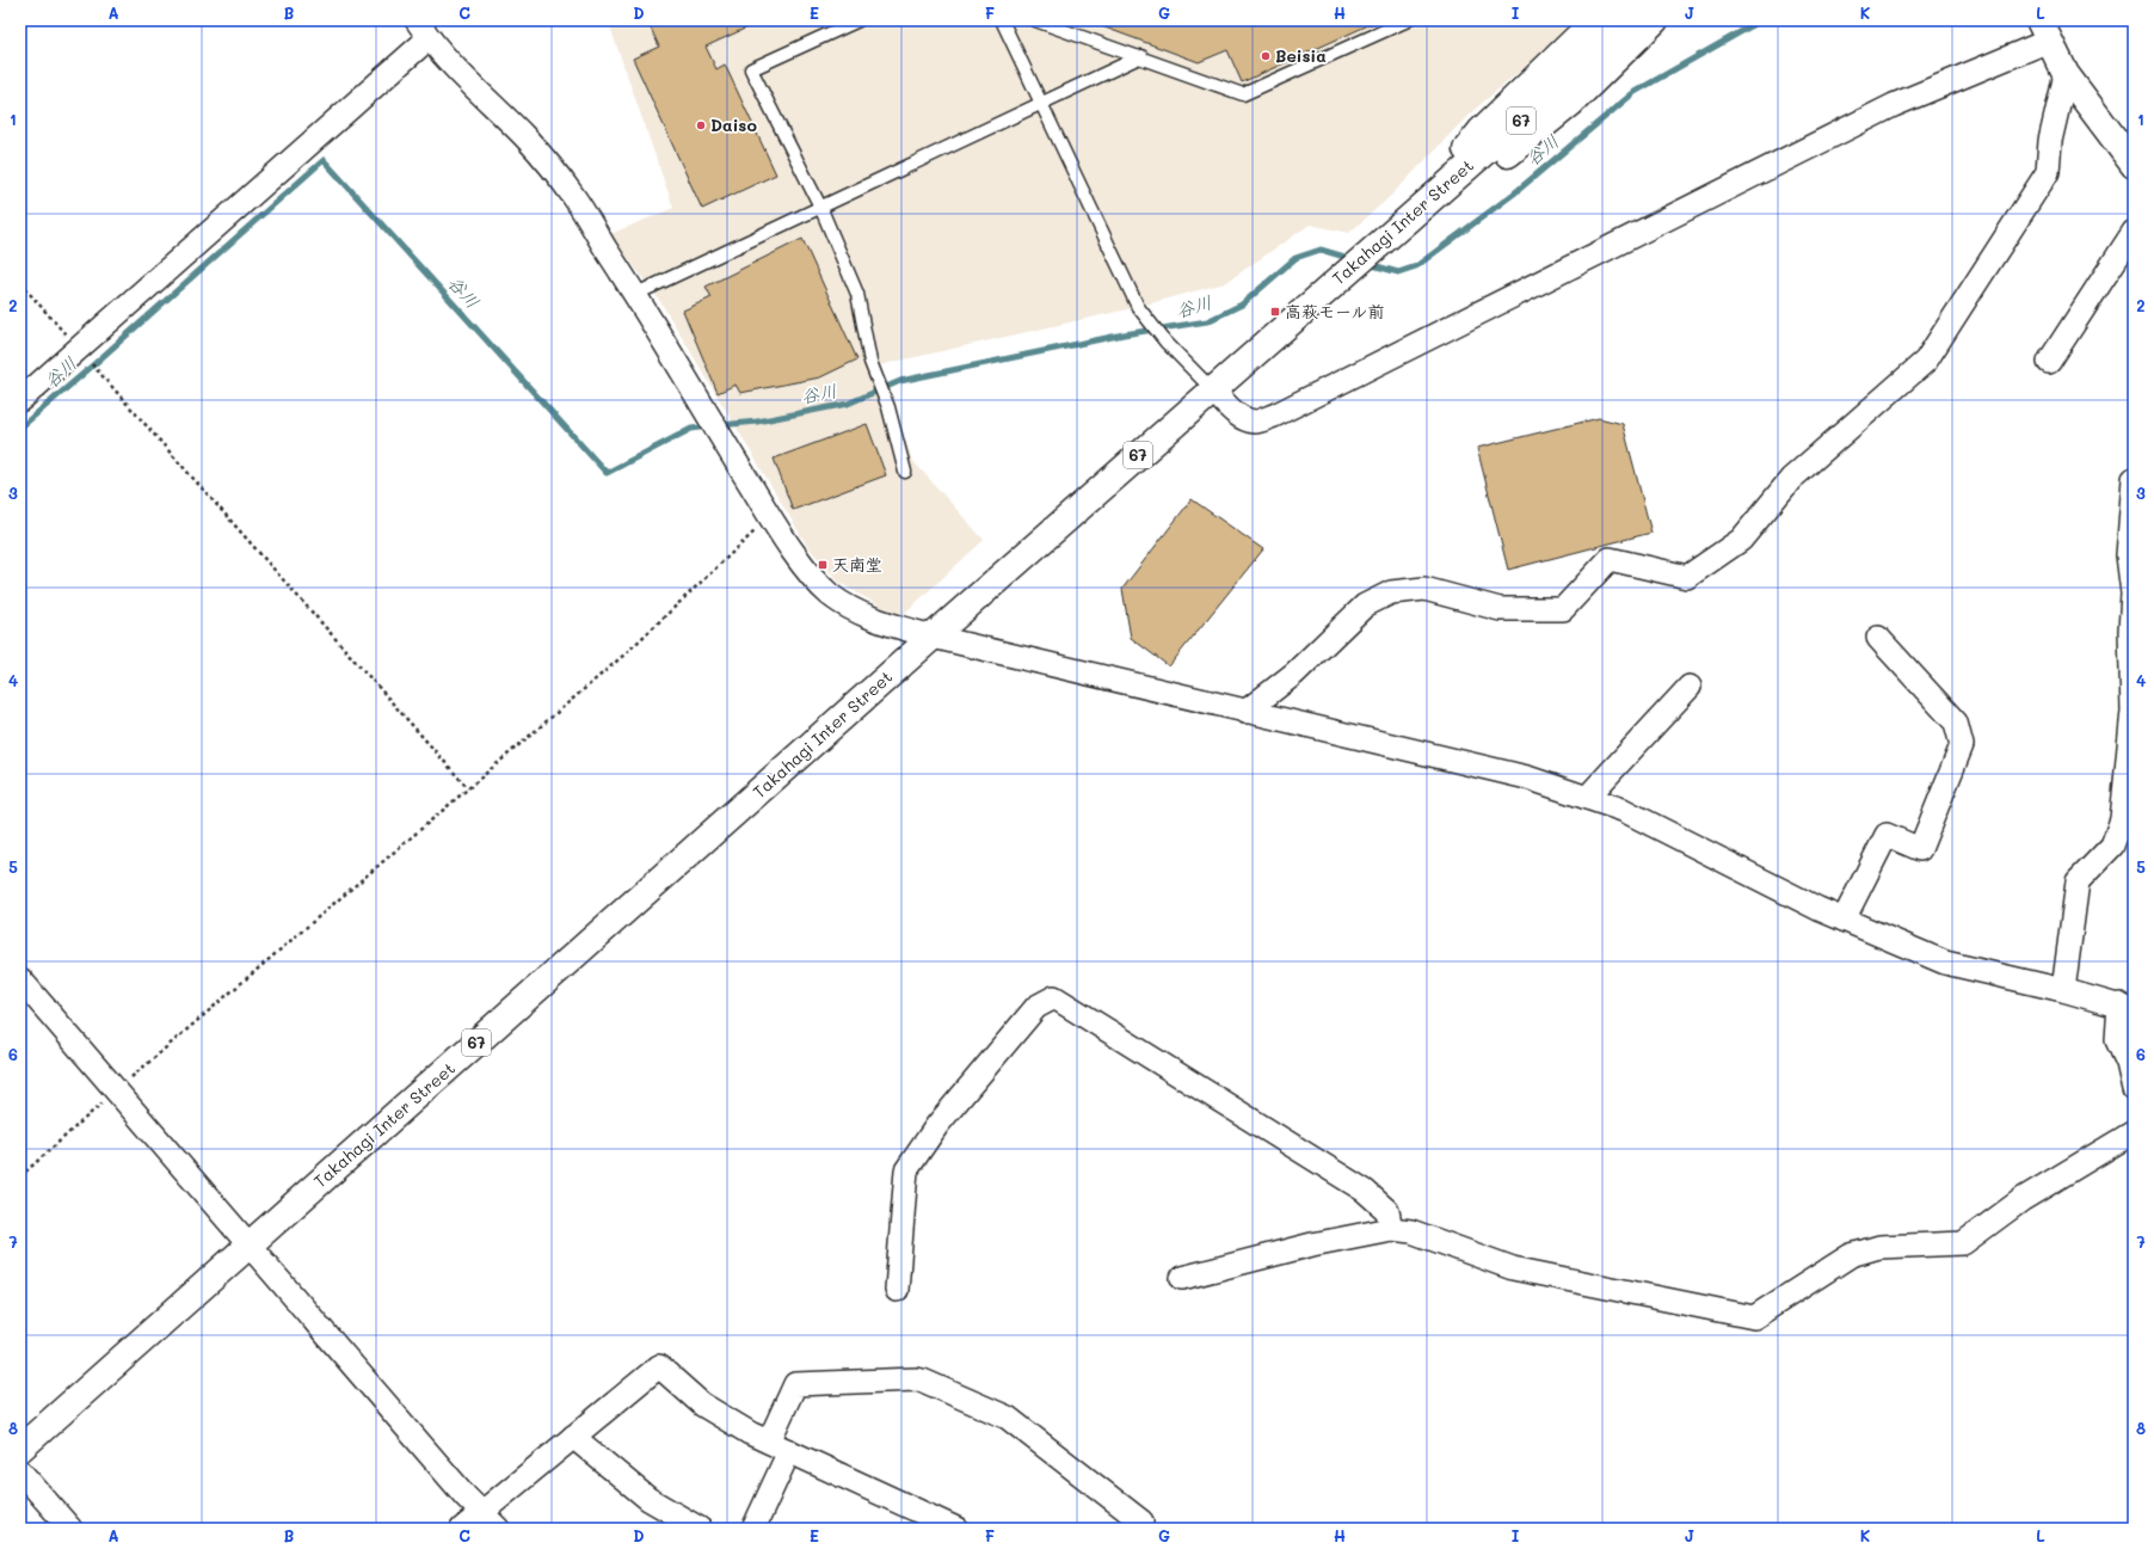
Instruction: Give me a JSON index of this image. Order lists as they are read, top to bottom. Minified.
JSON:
{"streets":{"main road":["67","Takahagi Inter Street"]},"water":["谷川"],"places":{"other":["Beisia","Daiso"],"transit":["高萩モール前","天南堂"]},"grid":{"columns":["A","B","C","D","E","F","G","H","I","J","K","L"],"rows":["1","2","3","4","5","6","7","8"]}}
